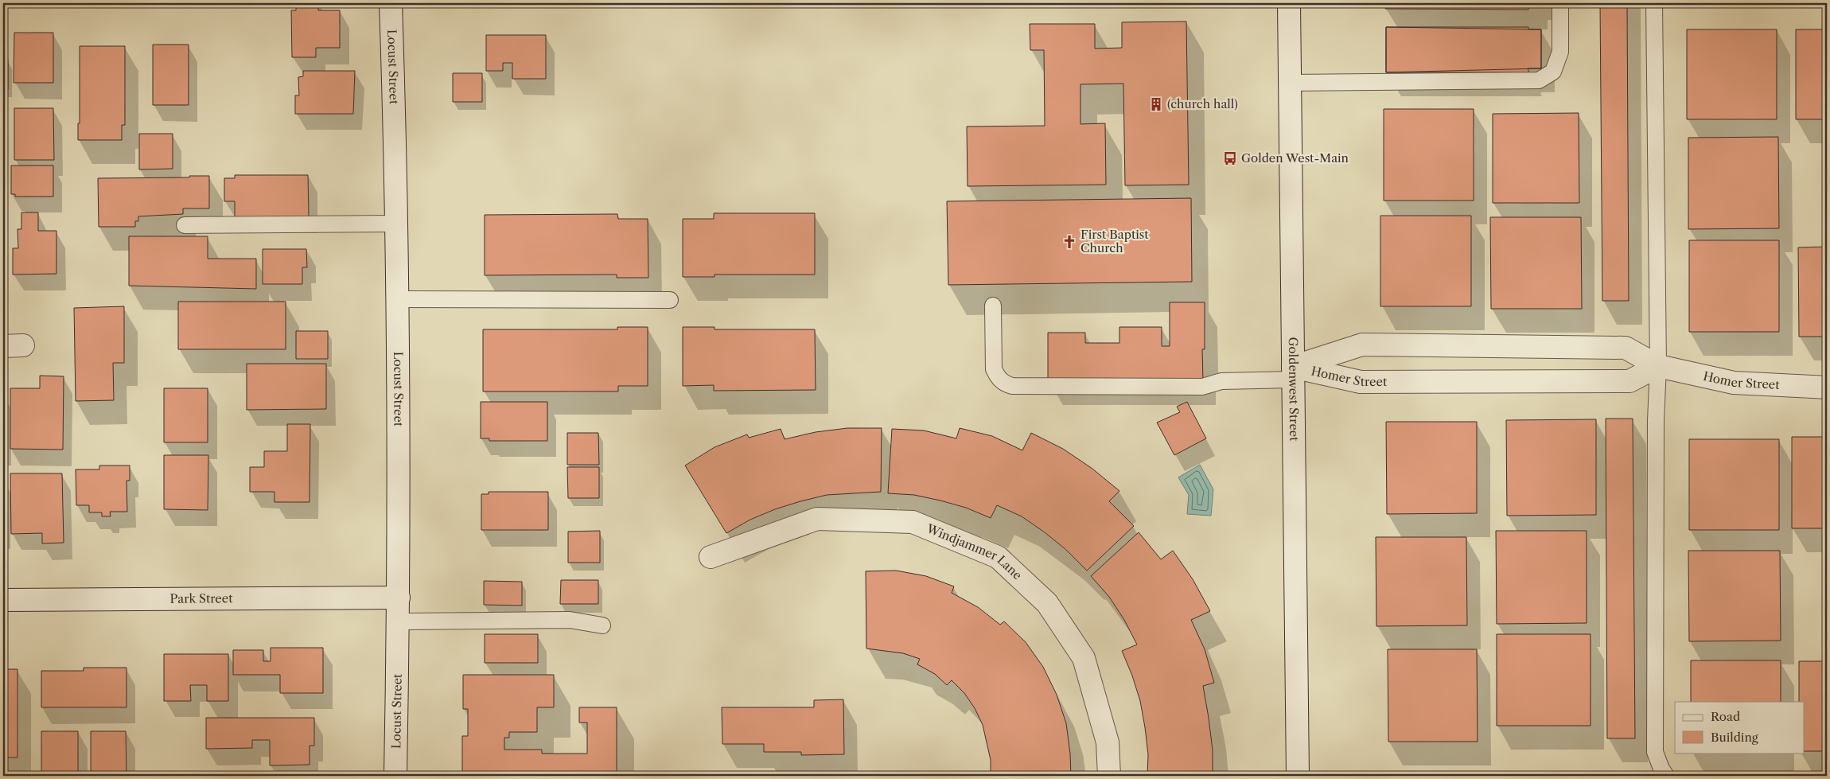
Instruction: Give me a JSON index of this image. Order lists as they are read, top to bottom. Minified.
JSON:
{"streets":{"street":["Locust Street","Homer Street","Goldenwest Street","Windjammer Lane","Park Street"]},"crossings":[["Locust Street","Park Street"],["Homer Street","Goldenwest Street"]],"places":{"building":["(church hall)"],"bus stop":["Golden West-Main"],"church":["First Baptist Church"]},"legend":["Road","Building"]}
